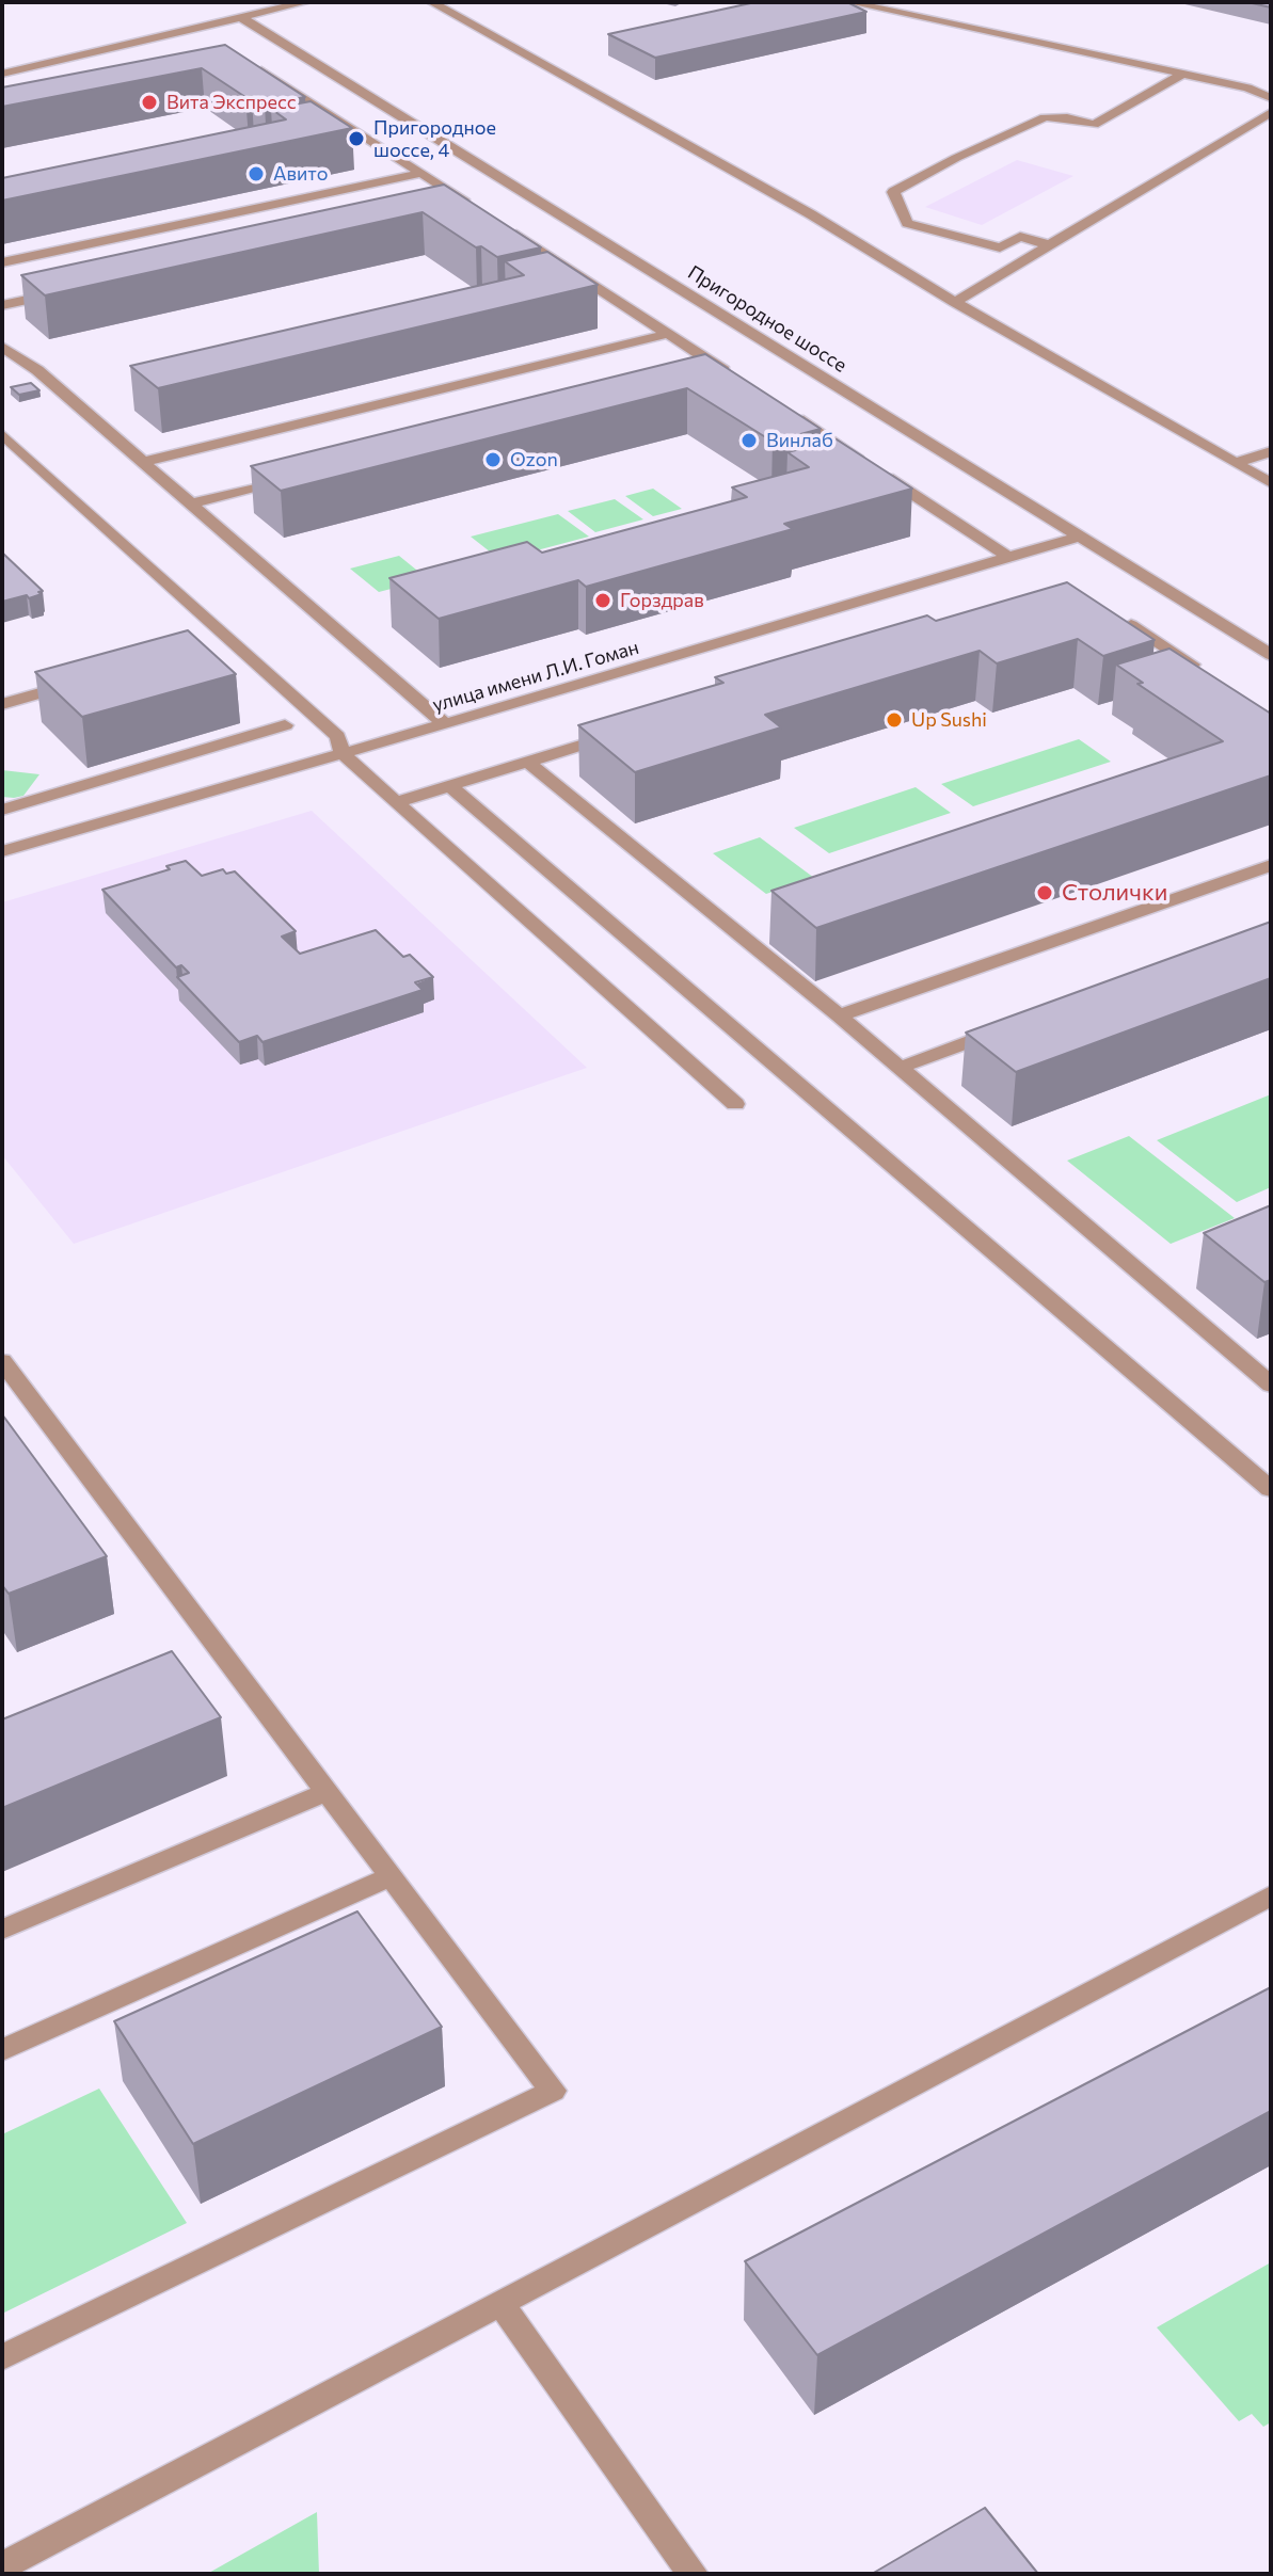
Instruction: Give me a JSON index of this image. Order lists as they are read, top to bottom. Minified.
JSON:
{"streets":{"street":["Пригородное шоссе","улица имени Л.И. Гоман"]},"crossings":[["Пригородное шоссе","улица имени Л.И. Гоман"]],"places":["Вита Экспресс","Пригородное шоссе, 4","Авито","Винлаб","Ozon","Горздрав","Up Sushi","Столички"]}
